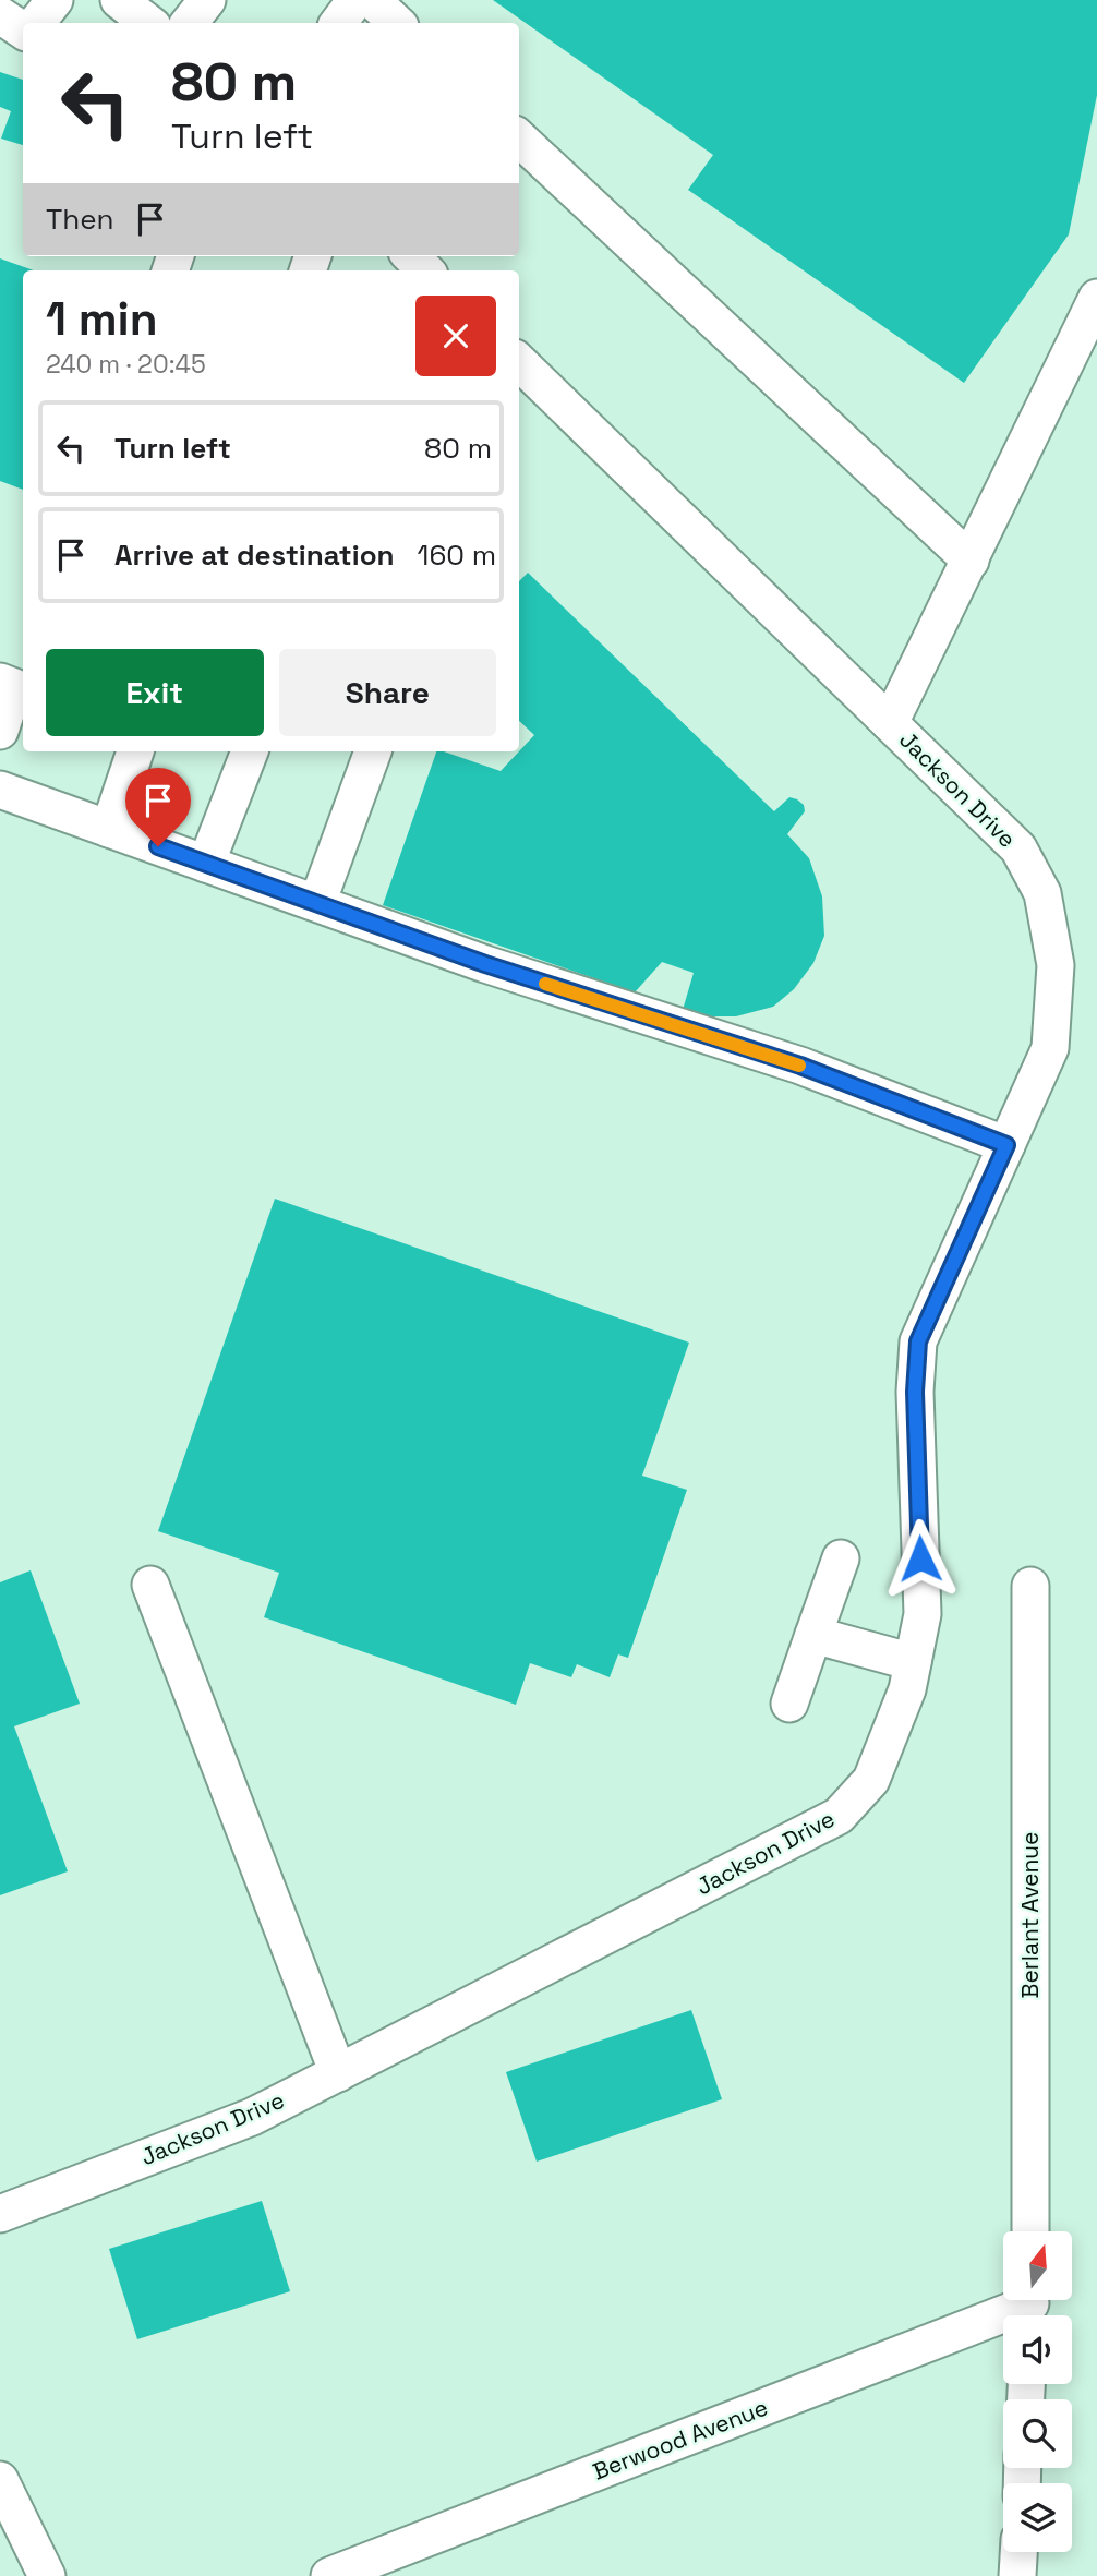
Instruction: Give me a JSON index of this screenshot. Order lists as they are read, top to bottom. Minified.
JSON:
{"streets":{"street":["Jackson Drive","Berlant Avenue","Berwood Avenue"]},"north":"top","page":{"turn":["80 m","Turn left"],"then":"Then","heading":["1 min","240 m · 20:45"],"list":[{"name":"Turn left","value":"80 m"},{"name":"Arrive at destination","value":"160 m"}],"buttons":["Exit","Share"]}}
